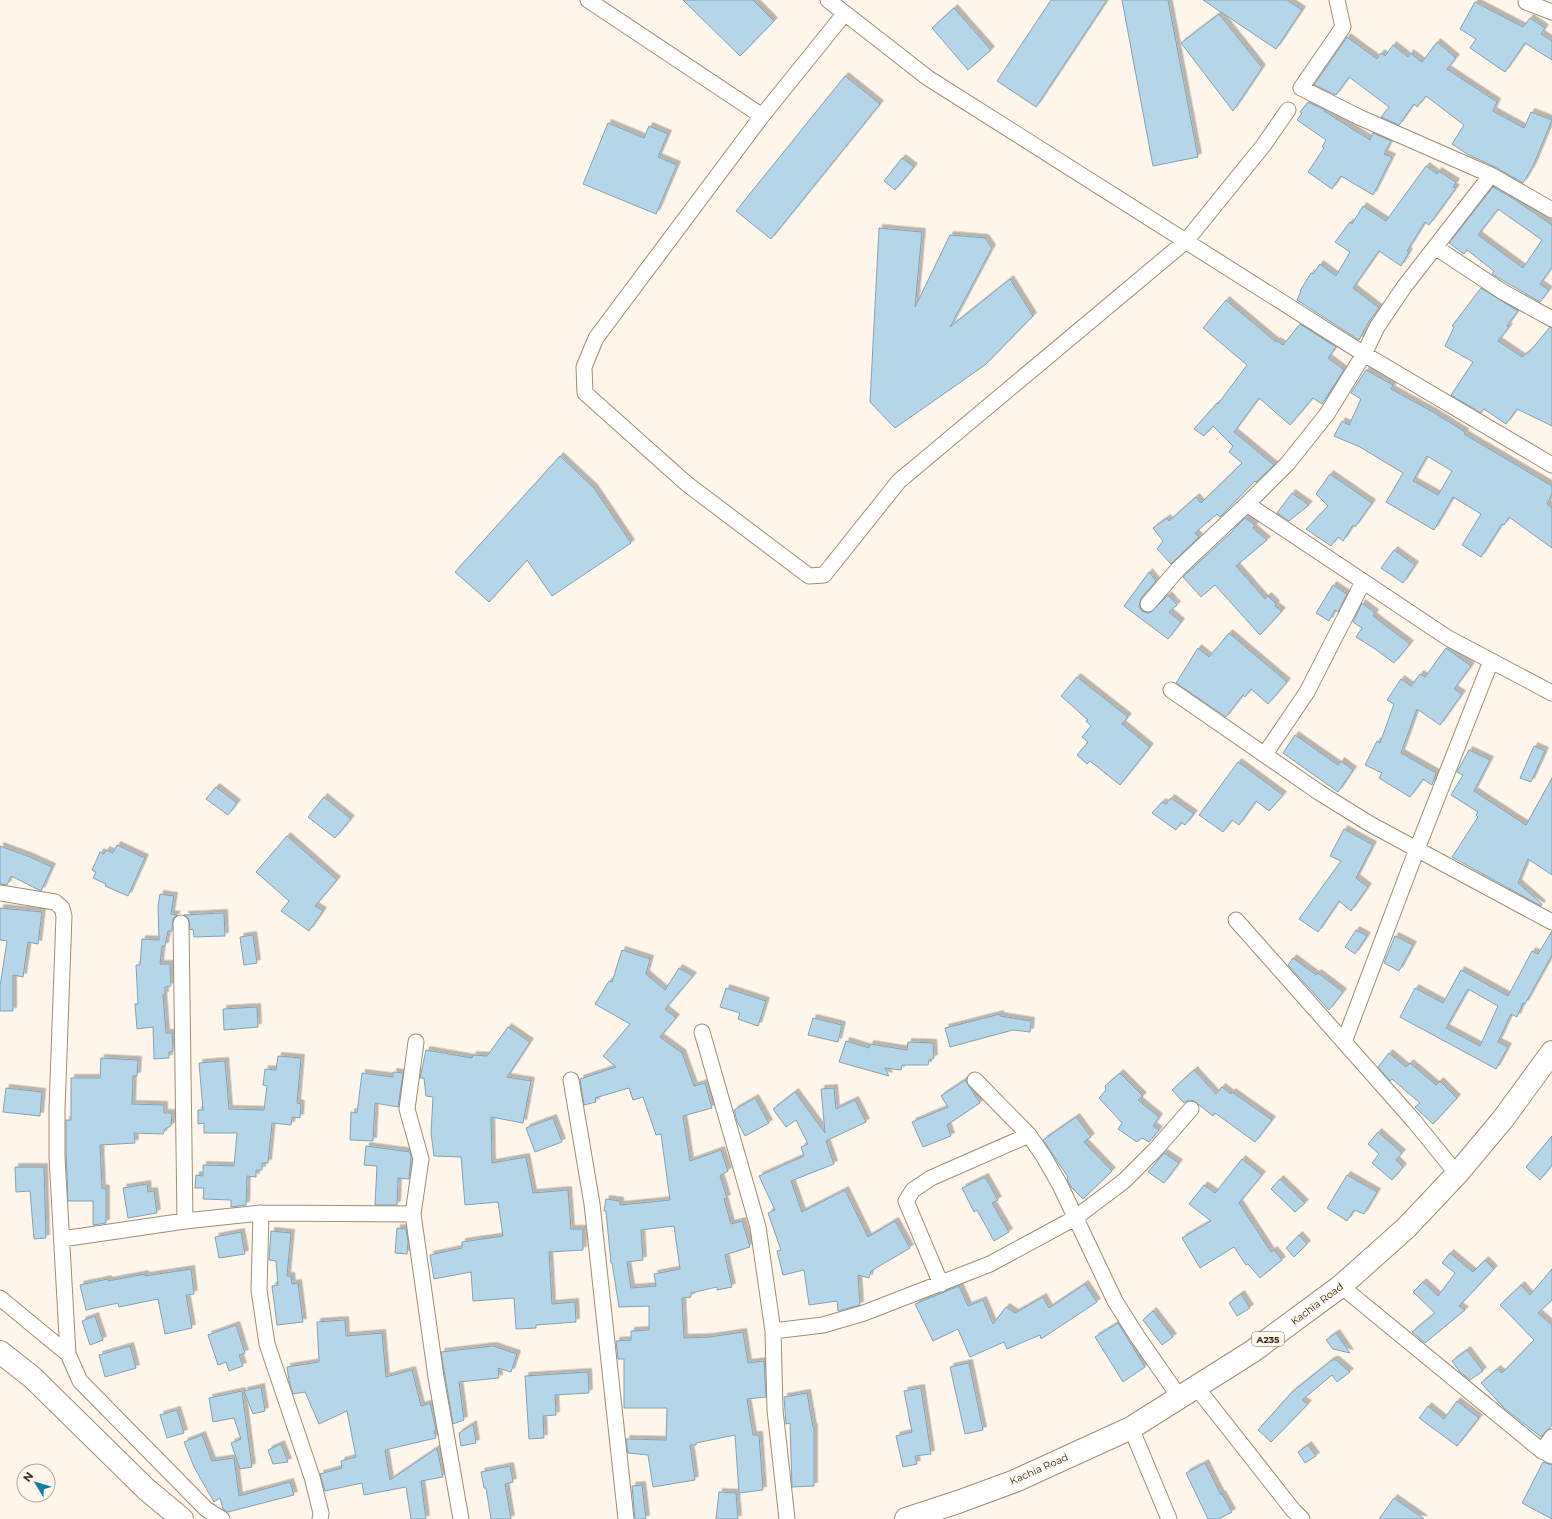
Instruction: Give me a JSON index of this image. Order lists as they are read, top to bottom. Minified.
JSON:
{"streets":{"highway":["Kachia Road","A235"]},"north":"top left"}
